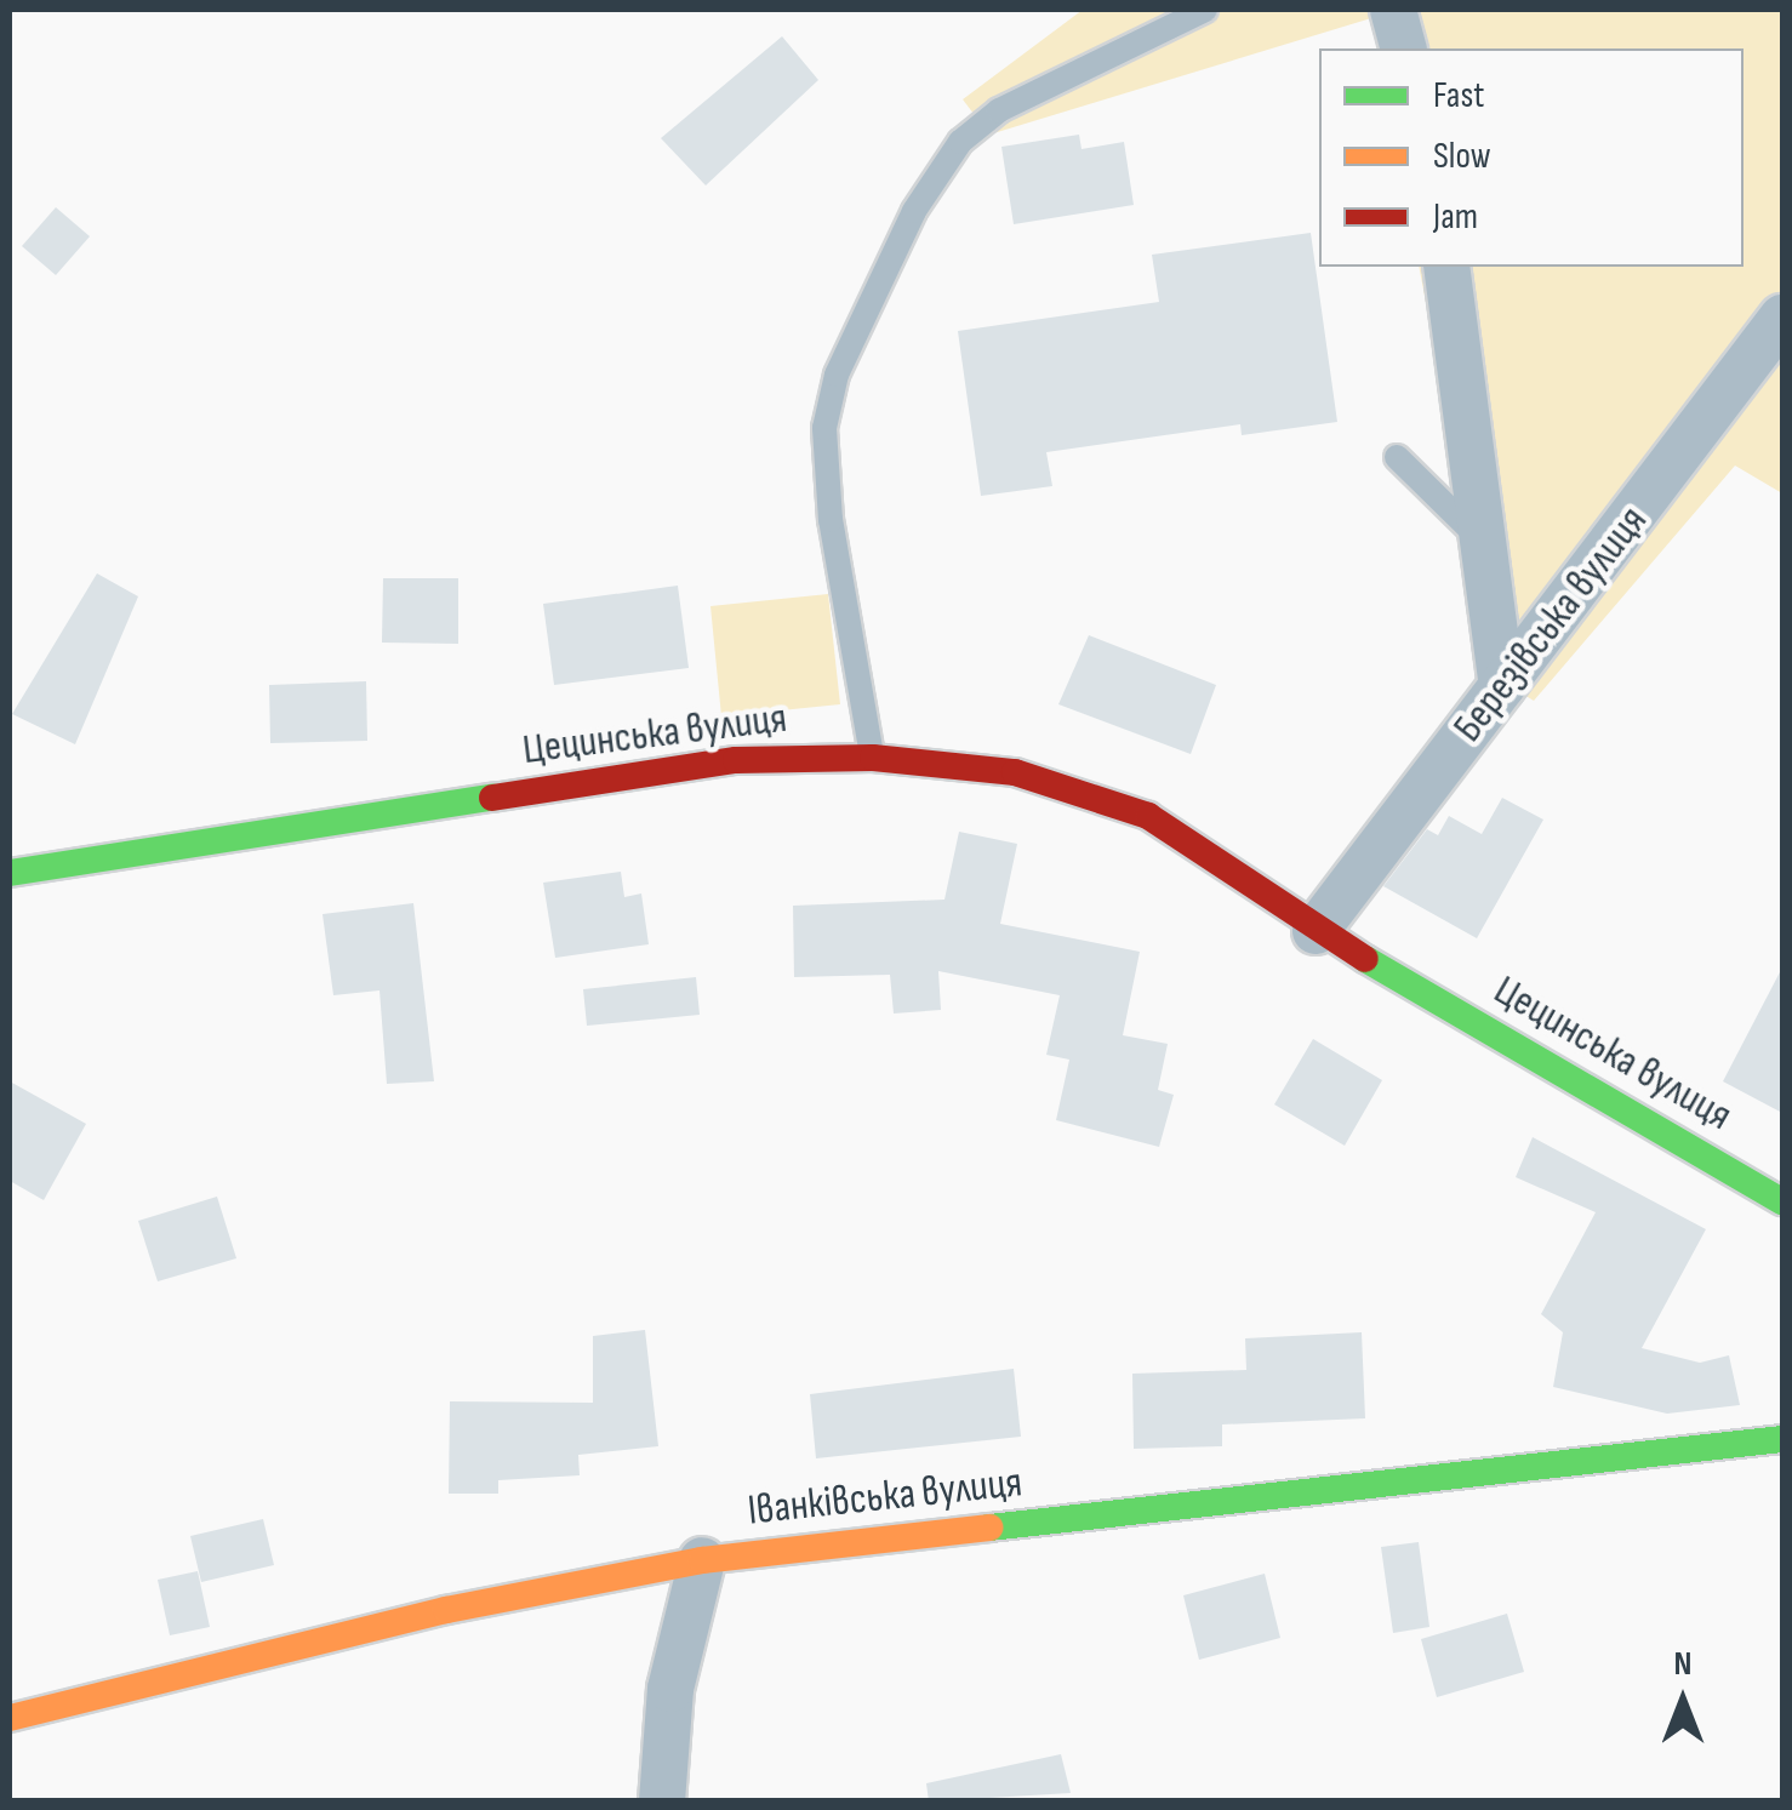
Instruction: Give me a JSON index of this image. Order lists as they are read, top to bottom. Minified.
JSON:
{"streets":{"street":["Березівська вулиця","Цецинська вулиця","Іванківська вулиця"]},"crossings":[["Березівська вулиця","Цецинська вулиця"]],"legend":["Fast","Slow","Jam"],"north":"top"}
